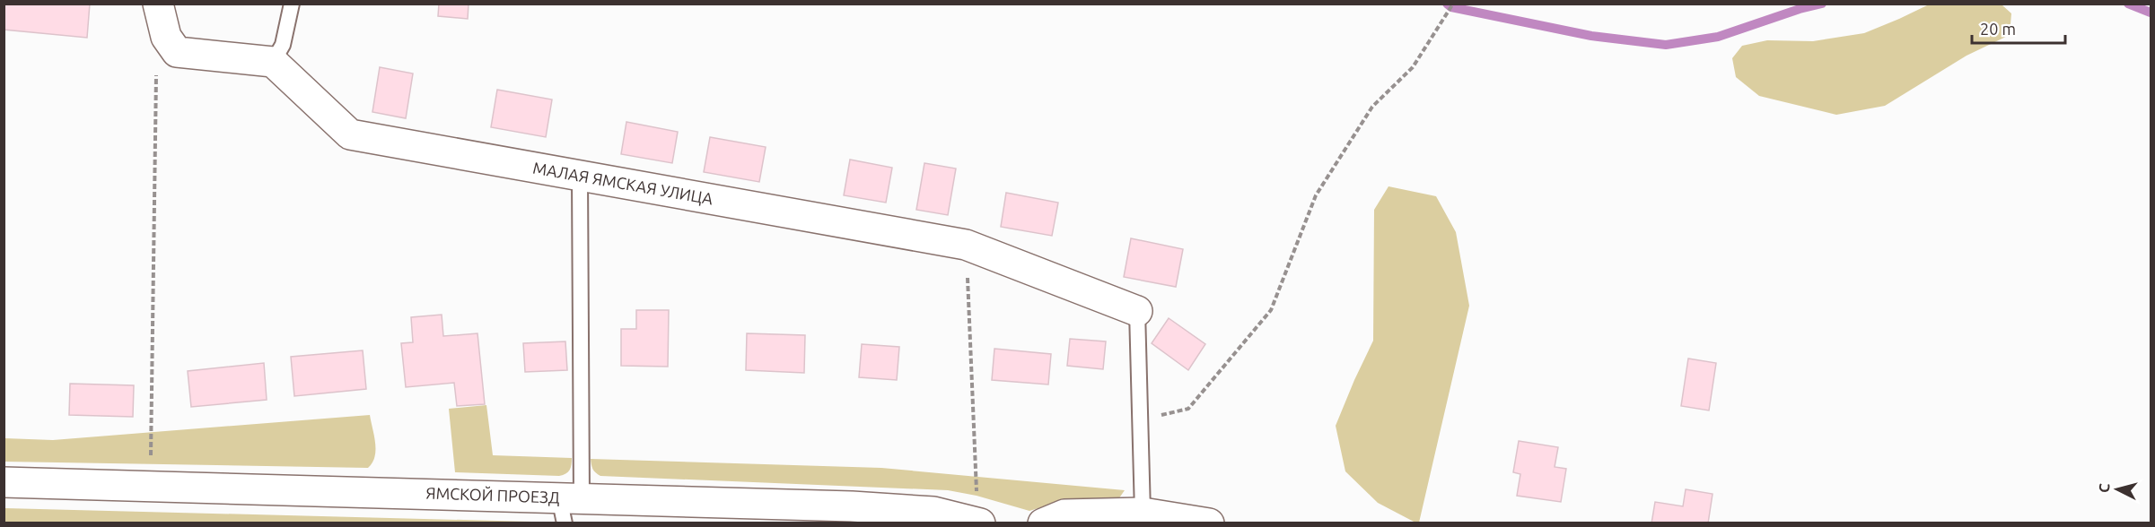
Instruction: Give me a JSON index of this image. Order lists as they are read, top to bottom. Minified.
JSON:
{"streets":{"street":["МАЛАЯ ЯМСКАЯ УЛИЦА","ЯМСКОЙ ПРОЕЗД"]},"scale_bar":"20 m","north":"left"}
